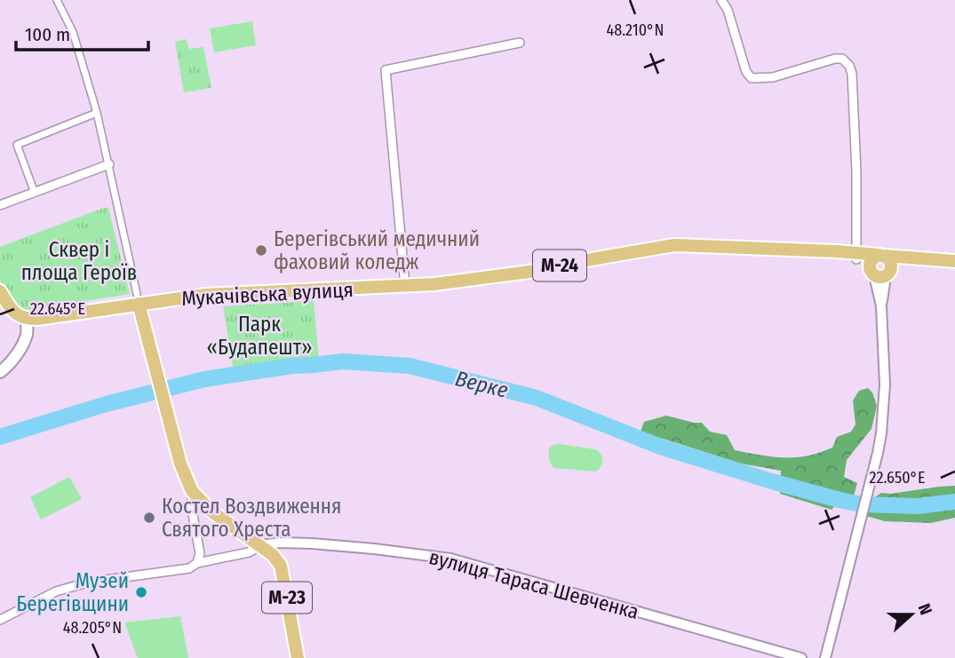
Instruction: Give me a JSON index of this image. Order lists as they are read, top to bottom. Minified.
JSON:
{"streets":{"highway":["М-24","Мукачівська вулиця","М-23"],"street":["вулиця Тараса Шевченка"]},"crossings":[["М-24","Мукачівська вулиця"],["М-24","М-23"],["Мукачівська вулиця","М-23"],["вулиця Тараса Шевченка","М-23"]],"water":["Верке"],"parks":["Сквер і площа Героїв","Парк «Будапешт»"],"places":["Берегівський медичний фаховий коледж","Костел Воздвиження Святого Хреста","Музей Берегівщини"],"scale_bar":"100 m","north":"right","coordinates":["48.210°N","22.645°E","22.650°E","48.205°N"]}
